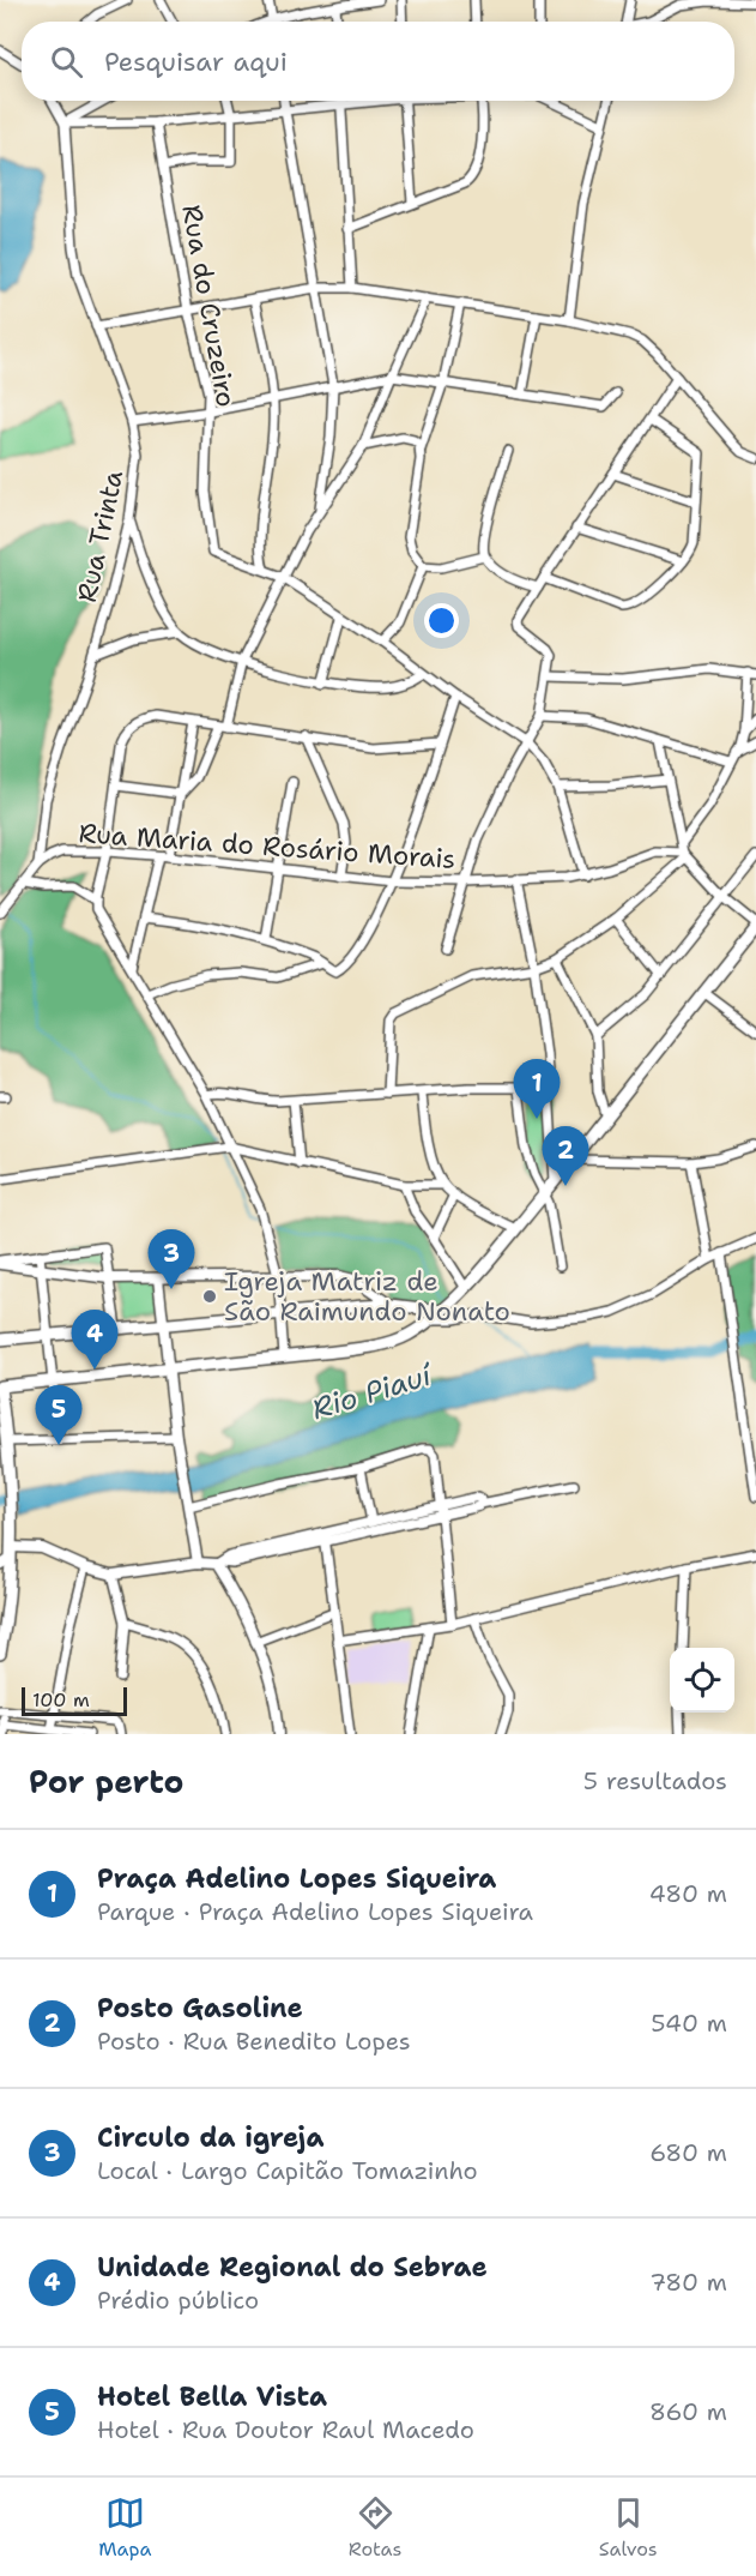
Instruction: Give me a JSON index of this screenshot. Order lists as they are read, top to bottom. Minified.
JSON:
{"streets":{"street":["Rua do Cruzeiro","Rua Trinta","Rua Maria do Rosário Morais"]},"crossings":[["Rua do Cruzeiro","Rua Maria do Rosário Morais"],["Rua Trinta","Rua Maria do Rosário Morais"]],"water":["Rio Piauí"],"places":["Igreja Matriz de São Raimundo Nonato"],"scale_bar":"100 m","page":{"search":"Pesquisar aqui","pins":["1","2","3","4","5"],"scale":"100 m","heading":["Por perto","5 resultados"],"list":[{"mark":"1","name":"Praça Adelino Lopes Siqueira","note":"Parque · Praça Adelino Lopes Siqueira","value":"480 m"},{"mark":"2","name":"Posto Gasoline","note":"Posto · Rua Benedito Lopes","value":"540 m"},{"mark":"3","name":"Circulo da igreja","note":"Local · Largo Capitão Tomazinho","value":"680 m"},{"mark":"4","name":"Unidade Regional do Sebrae","note":"Prédio público","value":"780 m"},{"mark":"5","name":"Hotel Bella Vista","note":"Hotel · Rua Doutor Raul Macedo","value":"860 m"}],"nav":["Mapa","Rotas","Salvos"]}}
